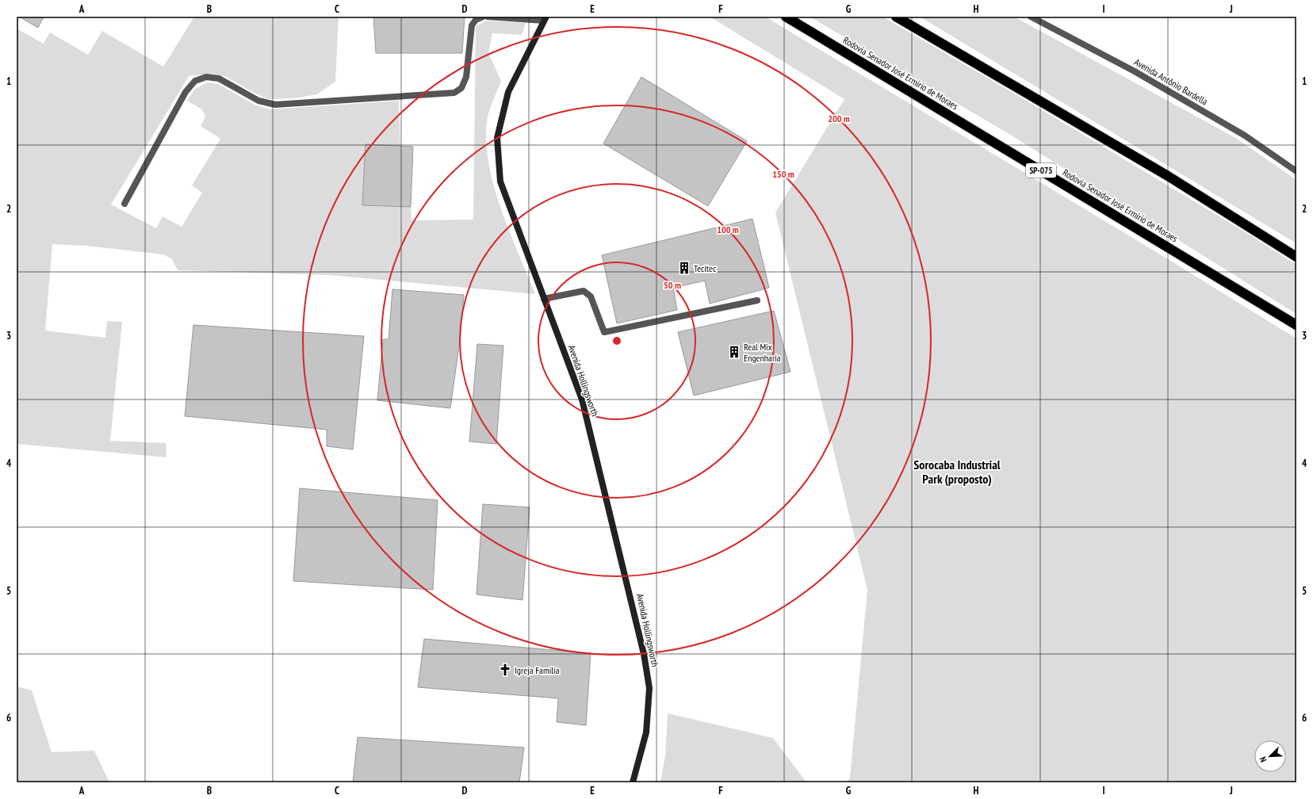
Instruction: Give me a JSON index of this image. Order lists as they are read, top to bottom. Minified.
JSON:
{"streets":{"highway":["Rodovia Senador José Ermírio de Moraes","SP-075"],"main road":["Avenida Hollingsworth"],"street":["Avenida Antônio Bardella"]},"districts":["Sorocaba Industrial Park (proposto)"],"places":{"building":["Tecitec","Real Mix Engenharia"],"church":["Igreja Família"]},"north":"bottom left","grid":{"columns":["A","B","C","D","E","F","G","H","I","J"],"rows":["1","2","3","4","5","6"]},"rings":["200 m","150 m","100 m","50 m"]}
